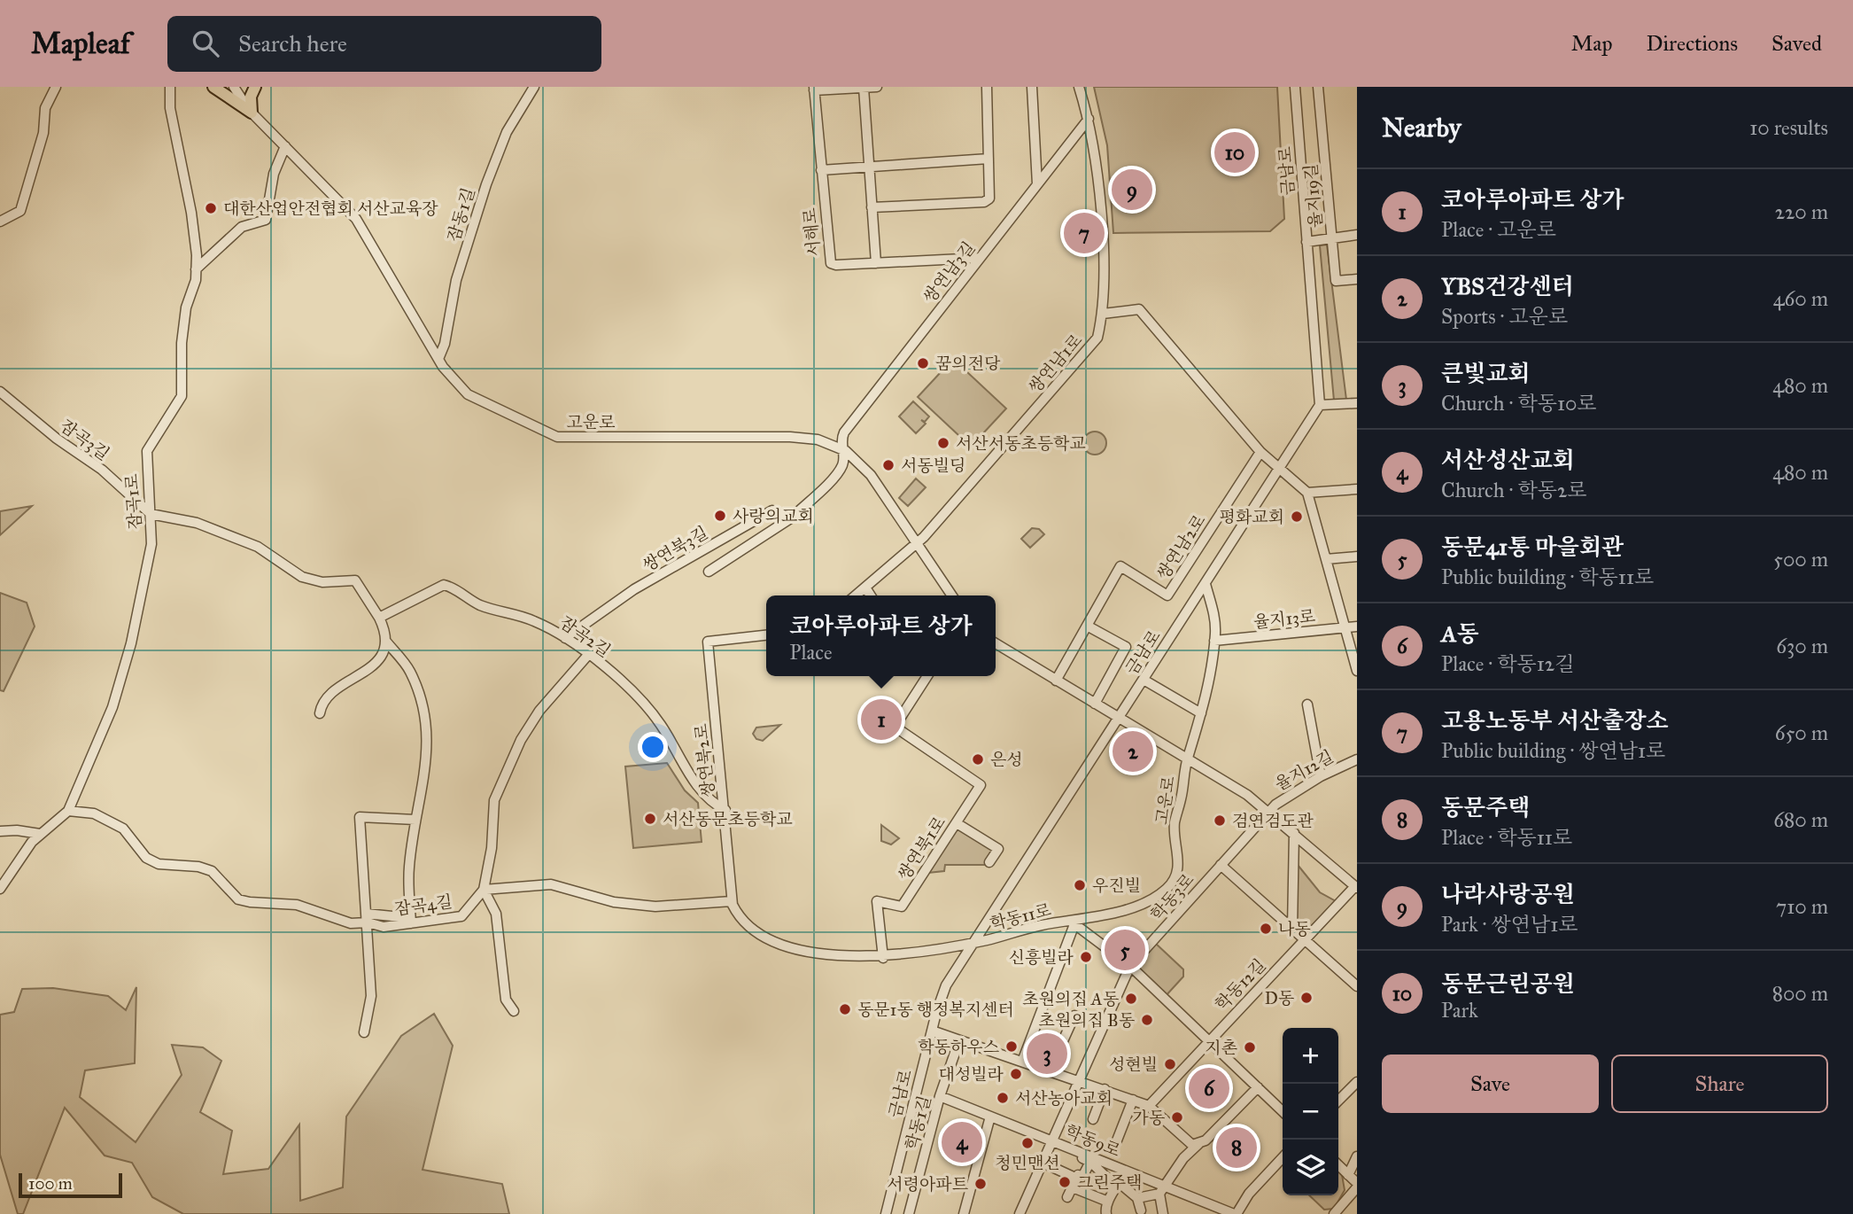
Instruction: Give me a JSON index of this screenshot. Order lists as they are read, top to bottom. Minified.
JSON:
{"streets":{"street":["금남로","율지19길","잠동1길","서해로","쌍연남3길","쌍연남1로","고운로","잠곡3길","잠곡1로","쌍연남2로","쌍연북3길","율지13로","잠곡2길","쌍연북2로","율지12길","쌍연북1로","학동3로","잠곡4길","학동11로","학동12길","학동1길","학동9로"]},"crossings":[["금남로","고운로"],["금남로","학동11로"],["잠동1길","고운로"],["서해로","쌍연남3길"],["쌍연남3길","쌍연남1로"],["쌍연남3길","고운로"],["쌍연남1로","고운로"],["고운로","쌍연남2로"],["고운로","율지13로"],["고운로","율지12길"],["고운로","학동3로"],["고운로","학동11로"],["고운로","학동12길"],["잠곡3길","잠곡1로"],["잠곡1로","잠곡4길"],["쌍연북3길","잠곡2길"],["잠곡2길","쌍연북2로"],["율지12길","학동3로"],["학동3로","학동11로"],["학동3로","학동9로"],["학동11로","학동12길"],["학동1길","학동9로"]],"places":["대한산업안전협회 서산교육장","꿈의전당","서산서동초등학교","서동빌딩","사랑의교회","평화교회","은성","서산동문초등학교","검연검도관","우진빌","나동","신흥빌라","D동","초원의집 A동","동문1동 행정복지센터","초원의집 B동","학동하우스","지촌","성현빌","대성빌라","서산농아교회","가동","청민맨션","그린주택","서령아파트"],"scale_bar":"100 m","page":{"header":"Mapleaf","search":"Search here","nav":["Map","Directions","Saved"],"heading":["Nearby","10 results"],"pins":["10","9","7","1","2","5","3","6","4","8"],"list":[{"mark":"1","name":"코아루아파트 상가","note":"Place · 고운로","value":"220 m"},{"mark":"2","name":"YBS건강센터","note":"Sports · 고운로","value":"460 m"},{"mark":"3","name":"큰빛교회","note":"Church · 학동10로","value":"480 m"},{"mark":"4","name":"서산성산교회","note":"Church · 학동2로","value":"480 m"},{"mark":"5","name":"동문41통 마을회관","note":"Public building · 학동11로","value":"500 m"},{"mark":"6","name":"A동","note":"Place · 학동12길","value":"630 m"},{"mark":"7","name":"고용노동부 서산출장소","note":"Public building · 쌍연남1로","value":"650 m"},{"mark":"8","name":"동문주택","note":"Place · 학동11로","value":"680 m"},{"mark":"9","name":"나라사랑공원","note":"Park · 쌍연남1로","value":"710 m"},{"mark":"10","name":"동문근린공원","note":"Park","value":"800 m"}],"popup":["코아루아파트 상가","Place"],"map_buttons":["+","−"],"buttons":["Save","Share"],"scale":"100 m"}}
